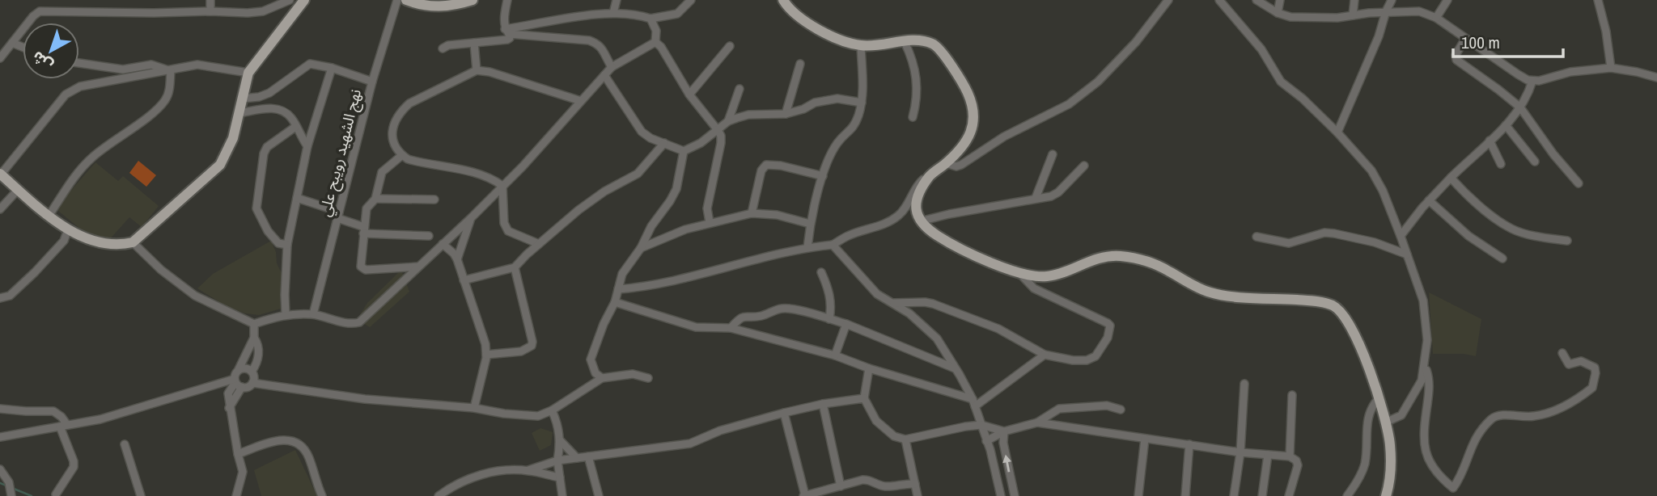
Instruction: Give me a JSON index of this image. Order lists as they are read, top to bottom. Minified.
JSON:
{"streets":{"street":["نهج الشهيد رويبح علي"]},"scale_bar":"100 m","north":"bottom left"}
